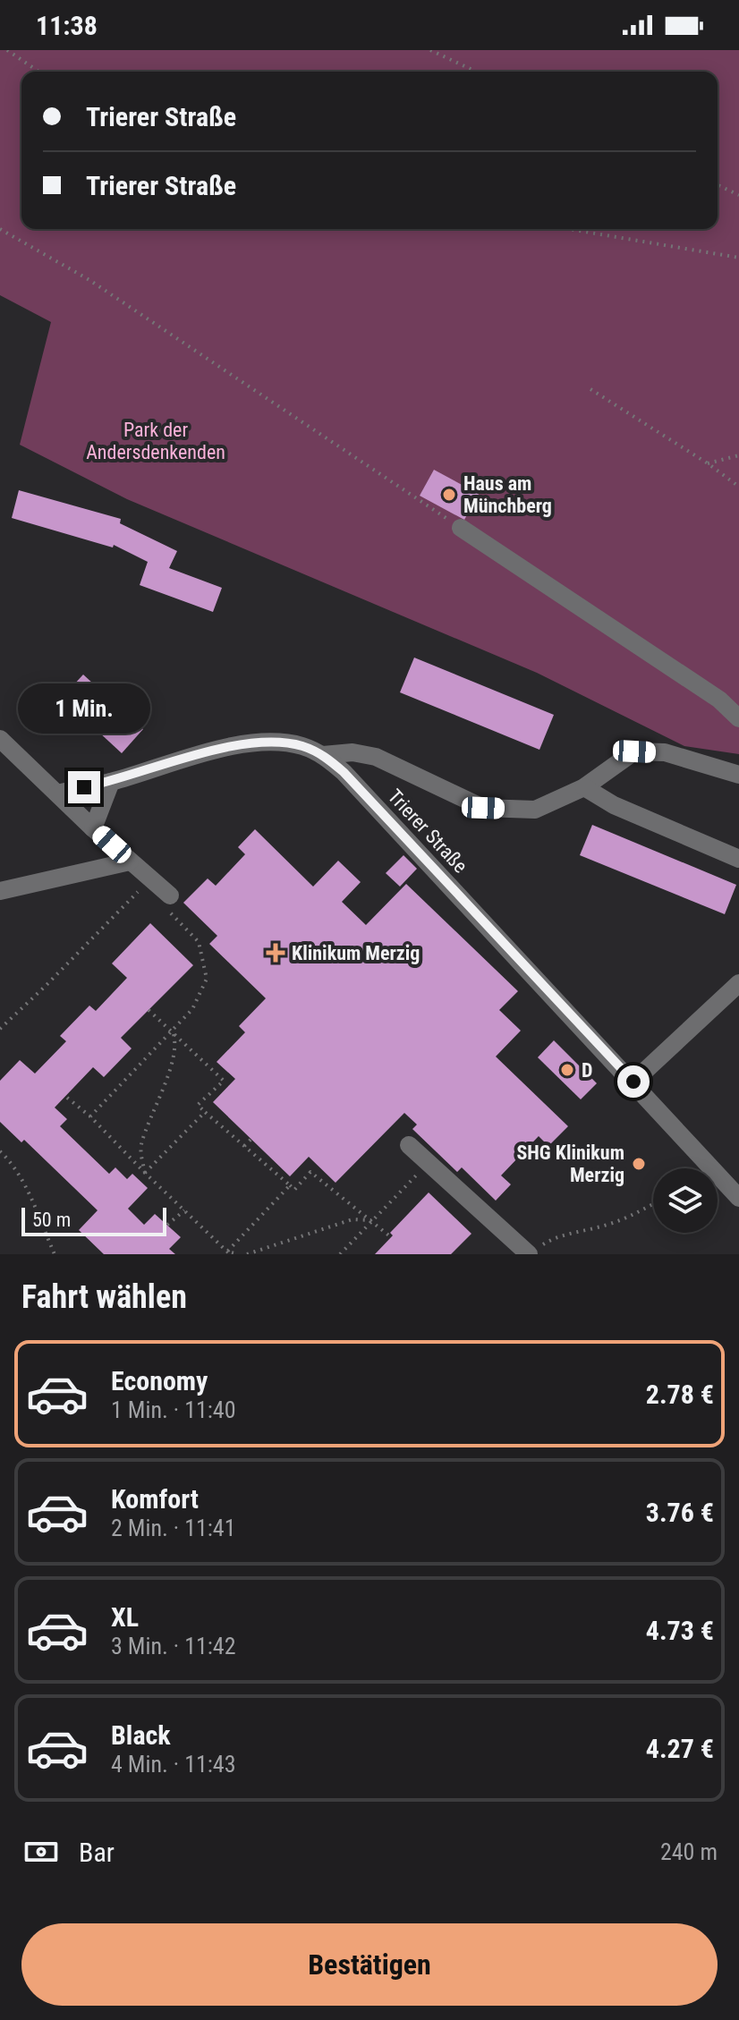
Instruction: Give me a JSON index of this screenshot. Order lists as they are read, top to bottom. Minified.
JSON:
{"streets":{"street":["Trierer Straße"]},"parks":["Park der Andersdenkenden"],"places":{"other":["Haus am Münchberg","D","SHG Klinikum Merzig"],"health":["Klinikum Merzig"]},"scale_bar":"50 m","page":{"status":"11:38","banner":["Trierer Straße","Trierer Straße"],"bubble":"1 Min.","scale":"50 m","heading":"Fahrt wählen","list":[{"name":"Economy","note":"1 Min. · 11:40","value":"2.78 €"},{"name":"Komfort","note":"2 Min. · 11:41","value":"3.76 €"},{"name":"XL","note":"3 Min. · 11:42","value":"4.73 €"},{"name":"Black","note":"4 Min. · 11:43","value":"4.27 €"}],"pay":["Bar","240 m"],"buttons":"Bestätigen"}}
